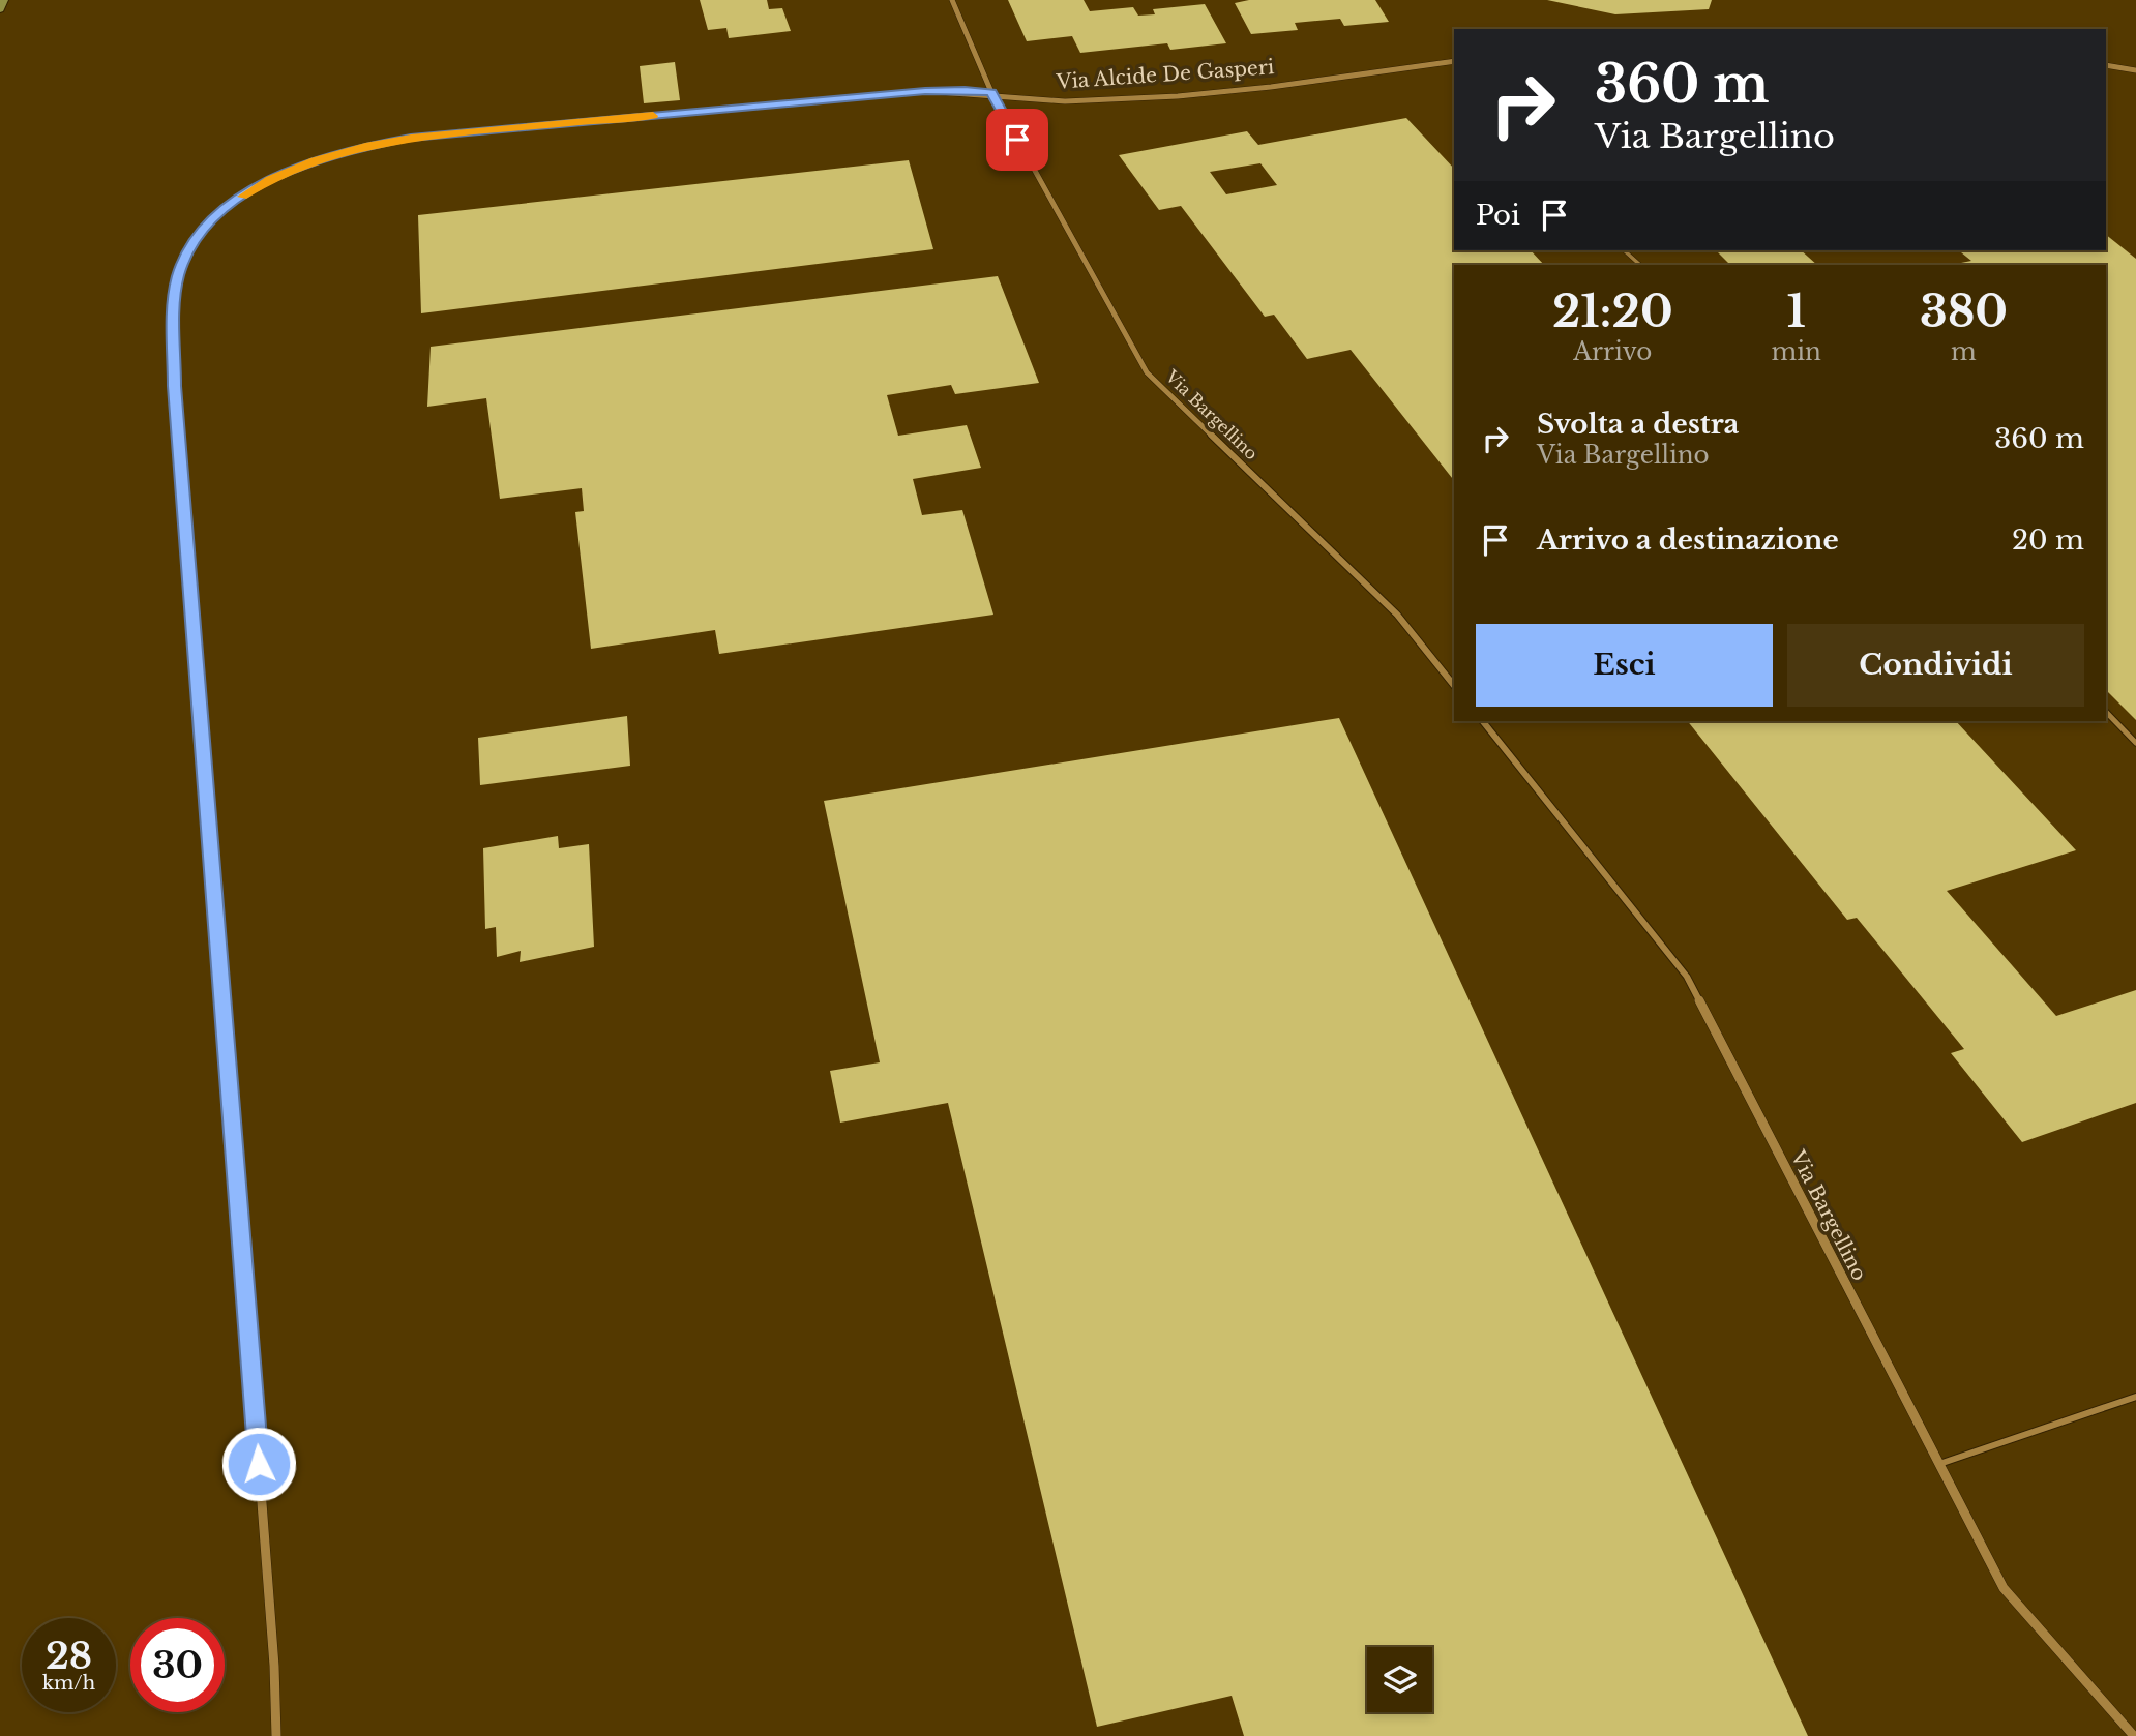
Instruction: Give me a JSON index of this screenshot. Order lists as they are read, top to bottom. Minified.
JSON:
{"streets":{"street":["Via Alcide De Gasperi","Via Bargellino"]},"crossings":[["Via Alcide De Gasperi","Via Bargellino"]],"page":{"turn":["360 m","Via Bargellino"],"then":"Poi","eta":["21:20","Arrivo","1","min","380","m"],"list":[{"name":"Svolta a destra","note":"Via Bargellino","value":"360 m"},{"name":"Arrivo a destinazione","value":"20 m"}],"buttons":["Esci","Condividi"],"speed":"28 km/h","limit":"30"}}
